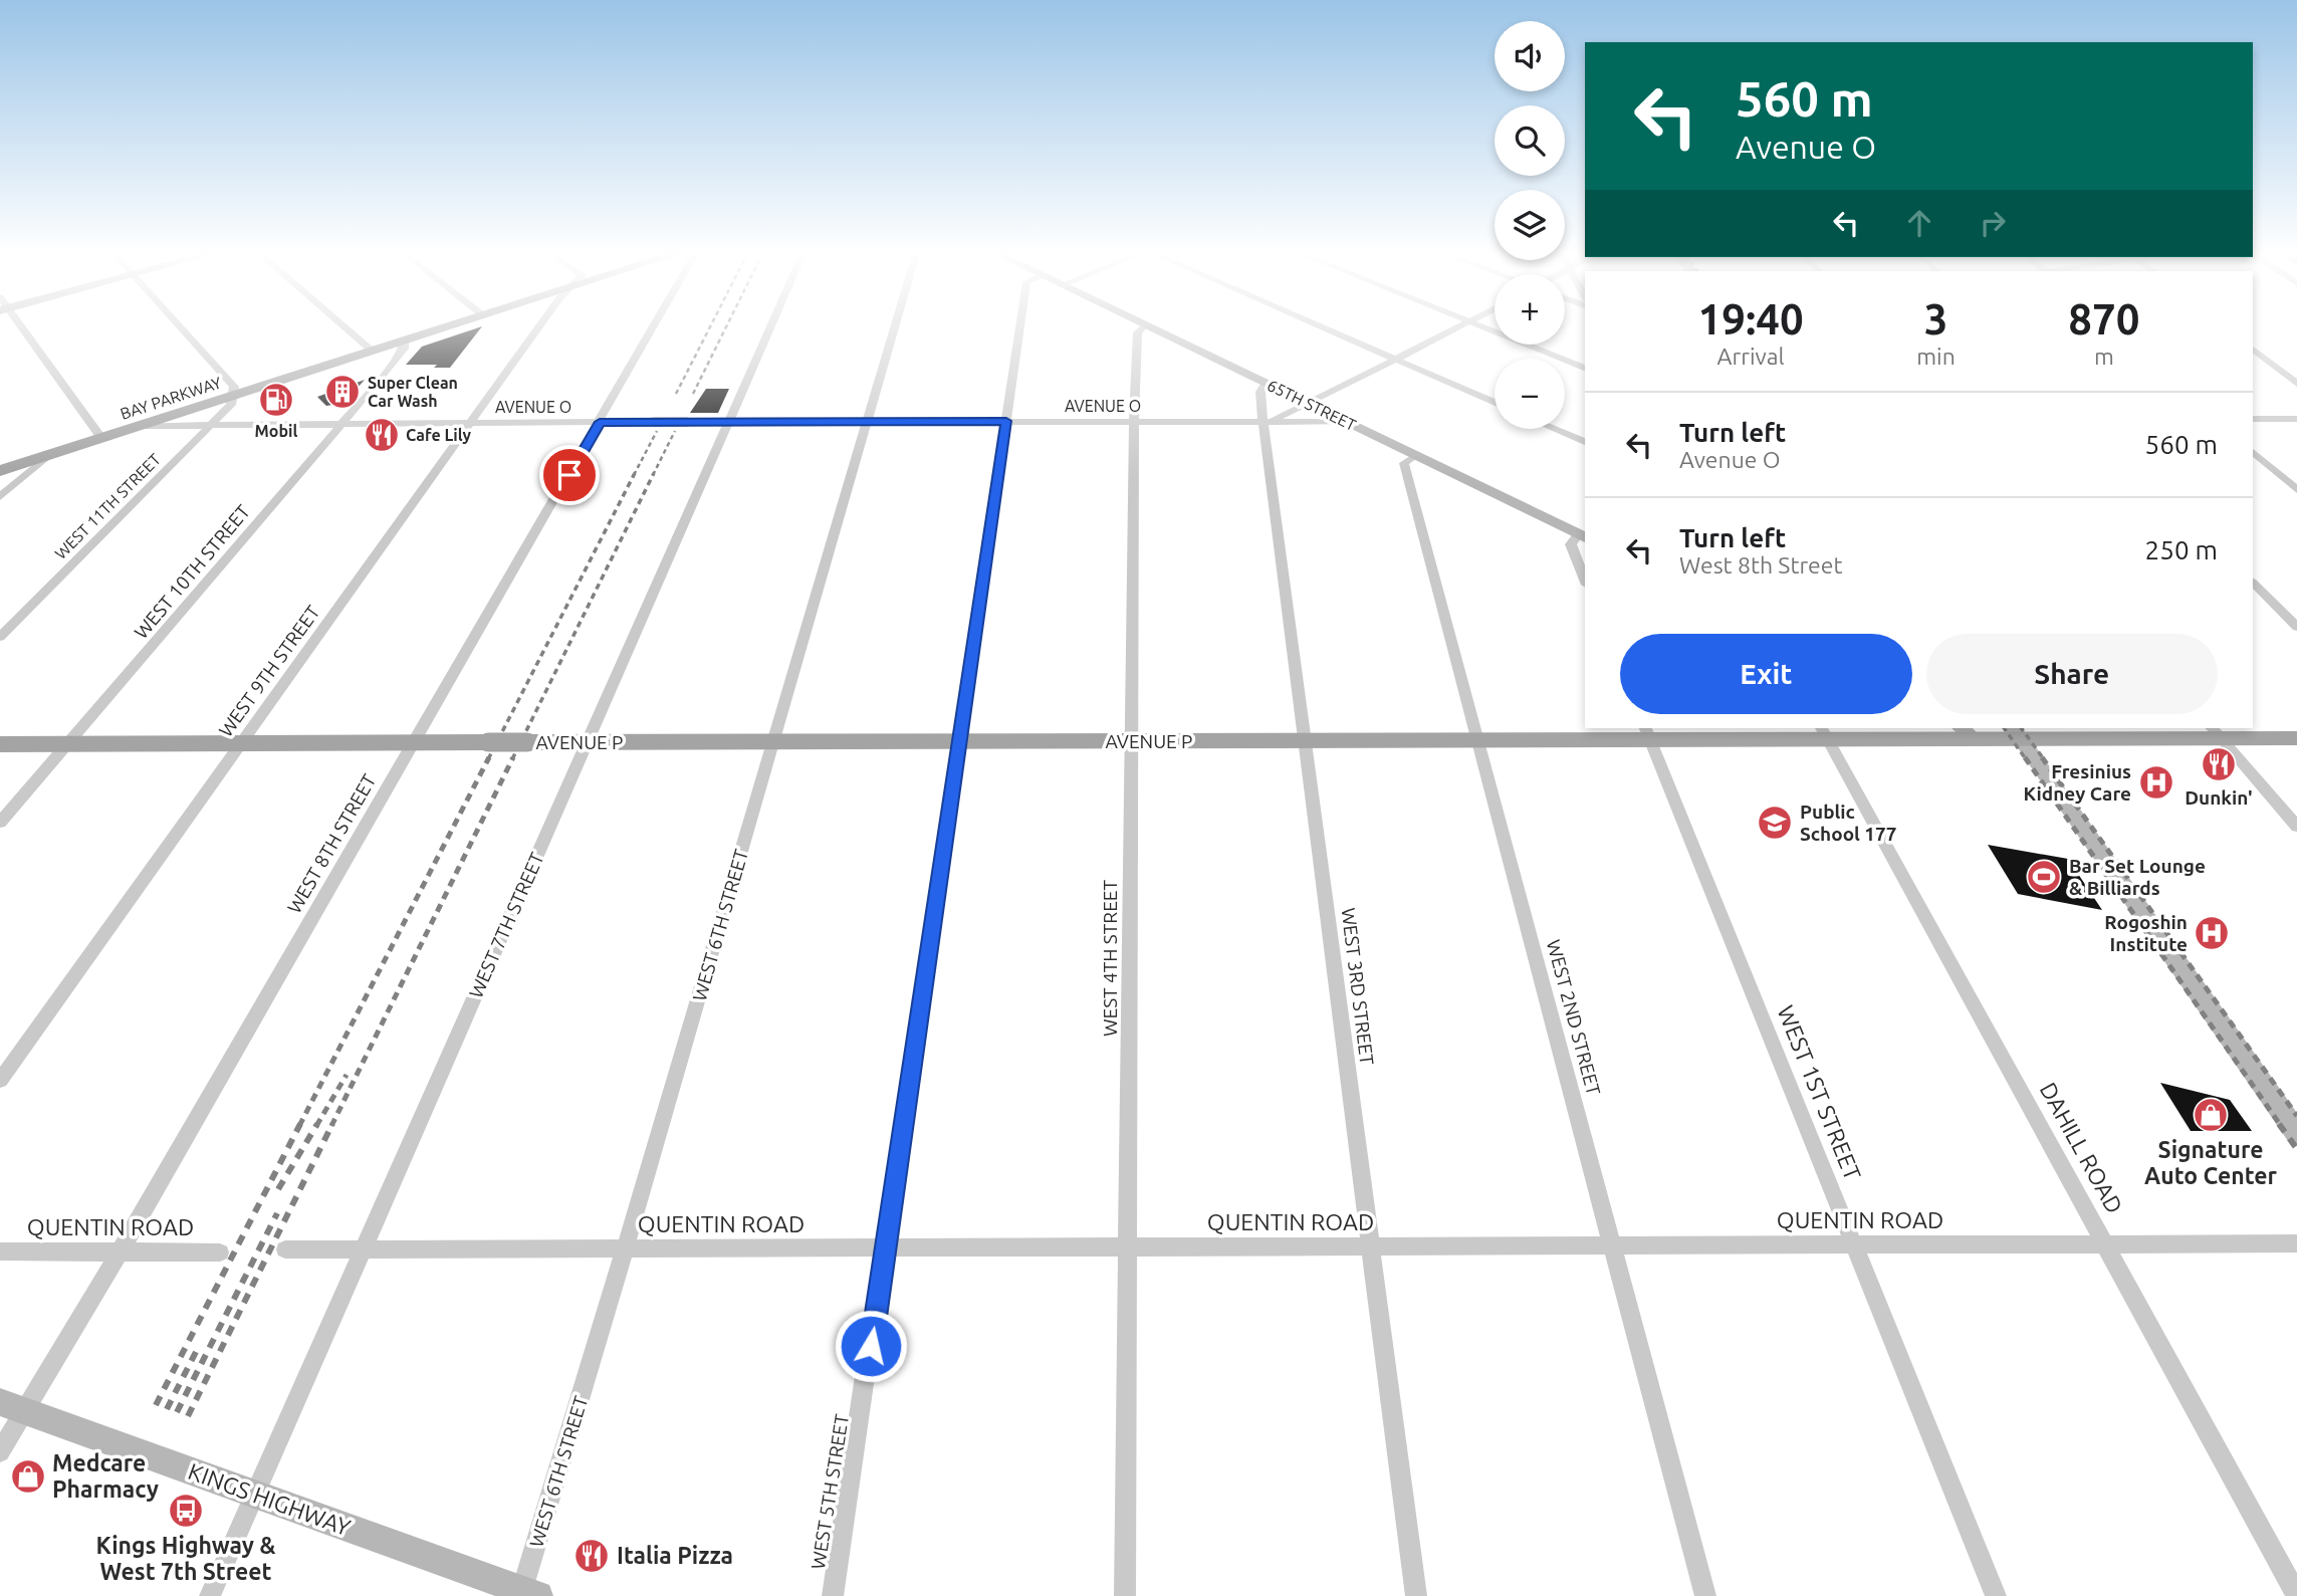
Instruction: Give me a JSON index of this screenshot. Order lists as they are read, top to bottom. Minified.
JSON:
{"streets":{"main road":["BAY PARKWAY","65TH STREET","AVENUE P","KINGS HIGHWAY"],"street":["AVENUE O","WEST 11TH STREET","WEST 10TH STREET","WEST 9TH STREET","WEST 8TH STREET","WEST 7TH STREET","WEST 6TH STREET","WEST 4TH STREET","WEST 3RD STREET","WEST 2ND STREET","WEST 1ST STREET","DAHILL ROAD","QUENTIN ROAD","WEST 5TH STREET"]},"crossings":[["BAY PARKWAY","AVENUE O"],["BAY PARKWAY","WEST 11TH STREET"],["BAY PARKWAY","WEST 10TH STREET"],["65TH STREET","AVENUE O"],["65TH STREET","WEST 3RD STREET"],["65TH STREET","WEST 2ND STREET"],["AVENUE O","WEST 11TH STREET"],["AVENUE O","WEST 10TH STREET"],["AVENUE O","WEST 9TH STREET"],["AVENUE O","WEST 8TH STREET"],["AVENUE O","WEST 7TH STREET"],["AVENUE O","WEST 6TH STREET"],["AVENUE O","WEST 4TH STREET"],["AVENUE O","WEST 3RD STREET"],["AVENUE O","WEST 5TH STREET"],["WEST 10TH STREET","AVENUE P"],["WEST 9TH STREET","AVENUE P"],["AVENUE P","WEST 8TH STREET"],["AVENUE P","WEST 7TH STREET"],["AVENUE P","WEST 6TH STREET"],["AVENUE P","WEST 4TH STREET"],["AVENUE P","WEST 3RD STREET"],["AVENUE P","WEST 2ND STREET"],["AVENUE P","WEST 1ST STREET"],["AVENUE P","DAHILL ROAD"],["AVENUE P","WEST 5TH STREET"],["WEST 8TH STREET","QUENTIN ROAD"],["WEST 8TH STREET","KINGS HIGHWAY"],["WEST 7TH STREET","QUENTIN ROAD"],["WEST 7TH STREET","KINGS HIGHWAY"],["WEST 6TH STREET","QUENTIN ROAD"],["WEST 6TH STREET","KINGS HIGHWAY"],["WEST 4TH STREET","QUENTIN ROAD"],["WEST 3RD STREET","QUENTIN ROAD"],["WEST 2ND STREET","QUENTIN ROAD"],["WEST 1ST STREET","QUENTIN ROAD"],["DAHILL ROAD","QUENTIN ROAD"],["QUENTIN ROAD","WEST 5TH STREET"]],"places":{"building":["Super Clean Car Wash"],"fuel station":["Mobil"],"restaurant":["Cafe Lily","Dunkin'","Italia Pizza"],"hospital":["Fresinius Kidney Care","Rogoshin Institute"],"school or university":["Public School 177"],"sports":["Bar Set Lounge & Billiards"],"shop":["Signature Auto Center","Medcare Pharmacy"],"bus stop":["Kings Highway & West 7th Street"]},"page":{"map_buttons":["+","−"],"turn":["560 m","Avenue O"],"eta":["19:40","Arrival","3","min","870","m"],"list":[{"name":"Turn left","note":"Avenue O","value":"560 m"},{"name":"Turn left","note":"West 8th Street","value":"250 m"}],"buttons":["Exit","Share"]}}
